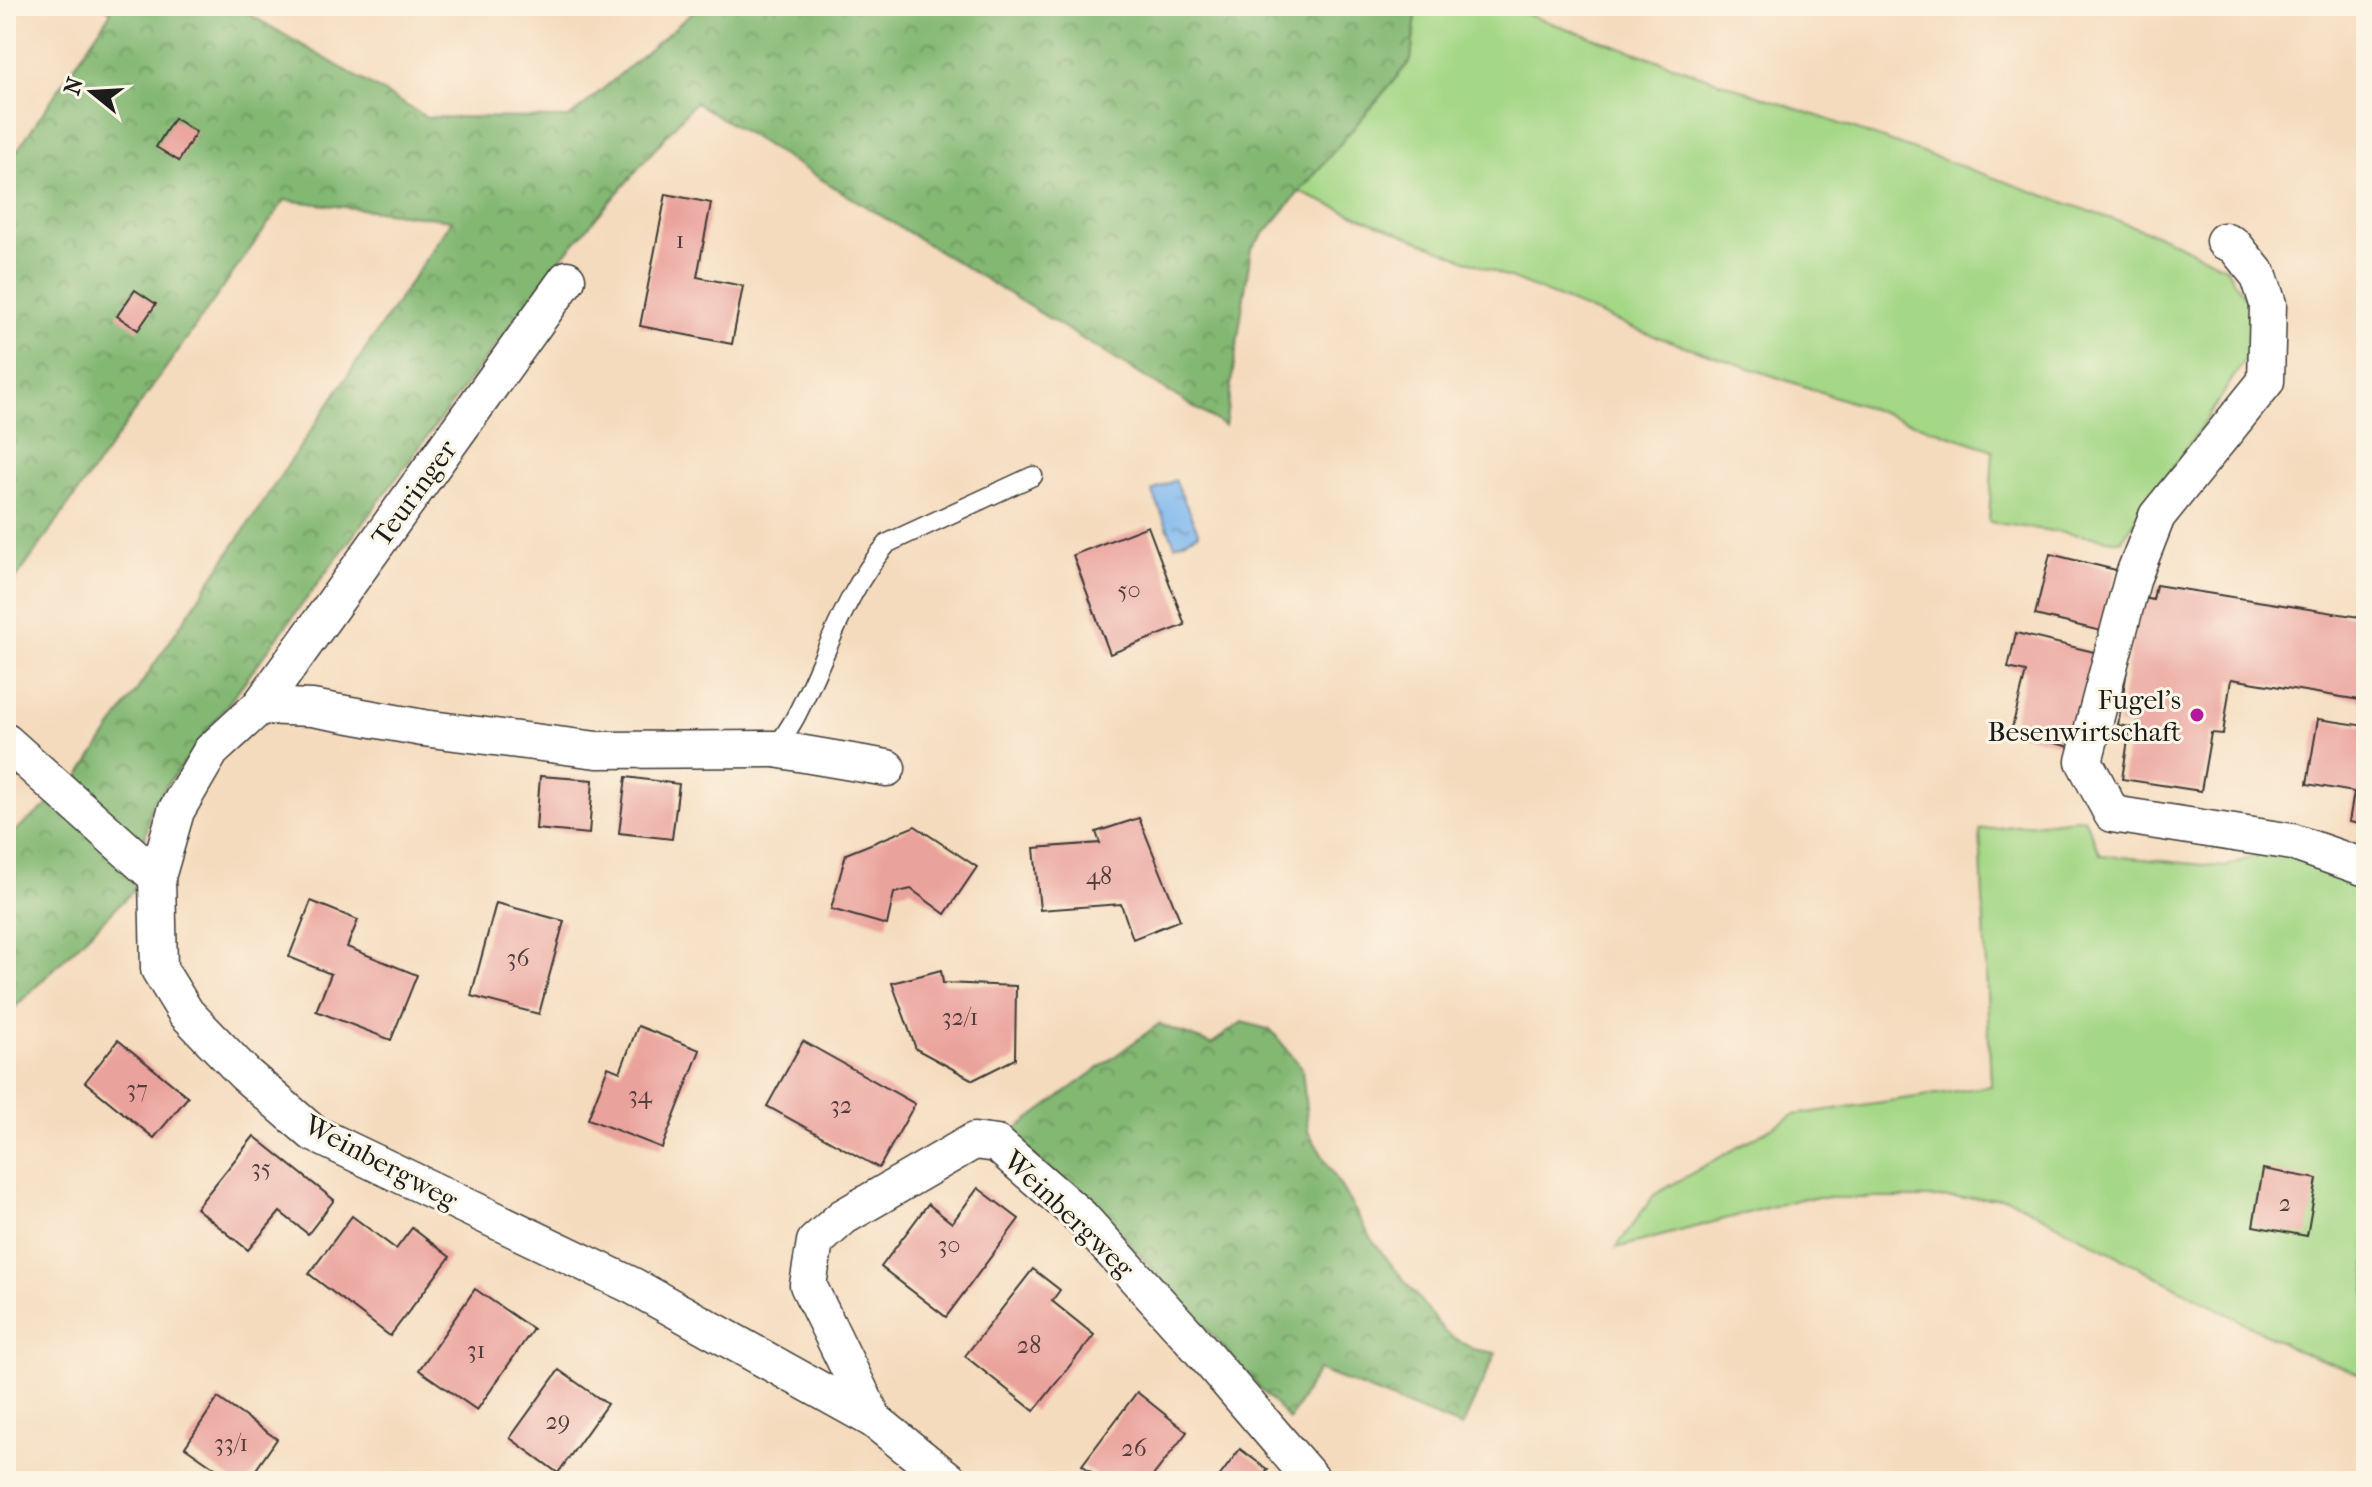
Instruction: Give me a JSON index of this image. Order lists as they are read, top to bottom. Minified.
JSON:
{"streets":{"street":["Teuringer","Weinbergweg"]},"crossings":[["Teuringer","Weinbergweg"]],"places":["Fugel's Besenwirtschaft"],"house_numbers":["1","50","48","36","32/1","37","34","32","35","2","30","28","31","29","33/1","26"],"north":"left"}
